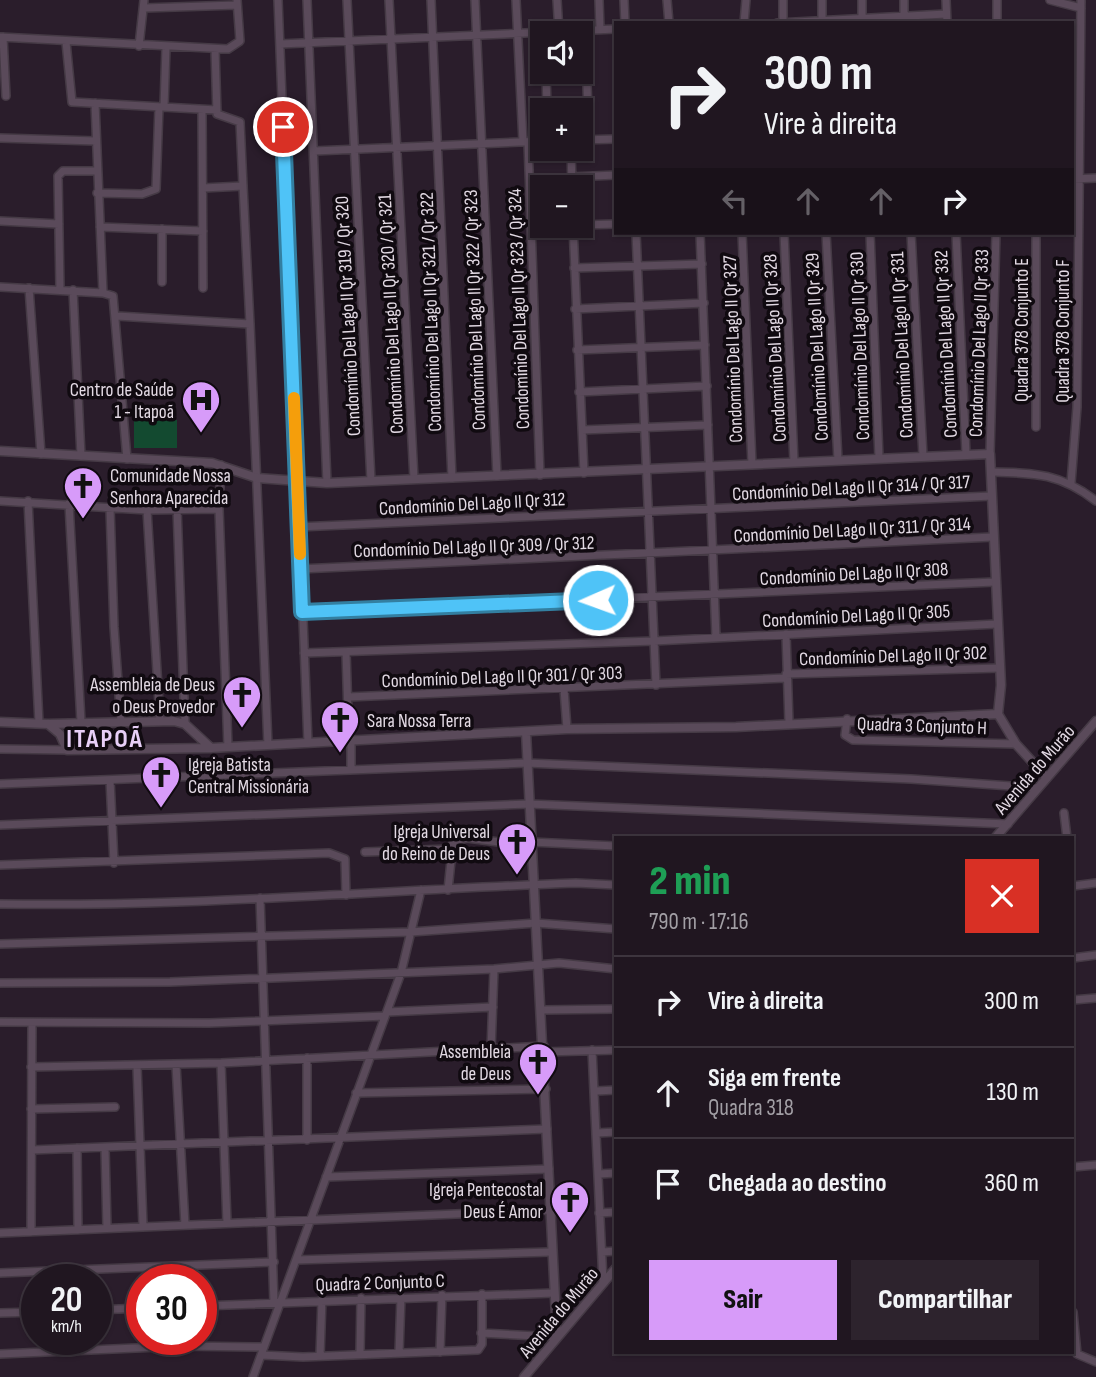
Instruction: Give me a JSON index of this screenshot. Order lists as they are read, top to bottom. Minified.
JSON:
{"streets":{"street":["Condomínio Del Lago II Qr 323 / Qr 324","Condomínio Del Lago II Qr 322 / Qr 323","Condomínio Del Lago II Qr 321 / Qr 322","Condomínio Del Lago II Qr 320 / Qr 321","Condomínio Del Lago II Qr 319 / Qr 320","Quadra 378 Conjunto E","Quadra 378 Conjunto F","Condomínio Del Lago II Qr 333","Condomínio Del Lago II Qr 332","Condomínio Del Lago II Qr 331","Condomínio Del Lago II Qr 330","Condomínio Del Lago II Qr 329","Condomínio Del Lago II Qr 328","Condomínio Del Lago II Qr 327","Condomínio Del Lago II Qr 314 / Qr 317","Condomínio Del Lago II Qr 312","Condomínio Del Lago II Qr 311 / Qr 314","Condomínio Del Lago II Qr 309 / Qr 312","Condomínio Del Lago II Qr 308","Condomínio Del Lago II Qr 305","Condomínio Del Lago II Qr 302","Condomínio Del Lago II Qr 301 / Qr 303","Quadra 3 Conjunto H","Avenida do Murão","Quadra 2 Conjunto C"]},"crossings":[["Condomínio Del Lago II Qr 314 / Qr 317","Condomínio Del Lago II Qr 312"],["Condomínio Del Lago II Qr 311 / Qr 314","Condomínio Del Lago II Qr 309 / Qr 312"],["Condomínio Del Lago II Qr 302","Condomínio Del Lago II Qr 301 / Qr 303"],["Quadra 3 Conjunto H","Avenida do Murão"]],"districts":["ITAPOÃ"],"places":{"hospital":["Centro de Saúde 1 - Itapoã"],"church":["Comunidade Nossa Senhora Aparecida","Assembleia de Deus o Deus Provedor","Sara Nossa Terra","Igreja Batista Central Missionária","Igreja Universal do Reino de Deus","Assembleia de Deus","Igreja Pentecostal Deus É Amor"]},"page":{"map_buttons":["+","−"],"turn":["300 m","Vire à direita"],"heading":["2 min","790 m · 17:16"],"list":[{"name":"Vire à direita","value":"300 m"},{"name":"Siga em frente","note":"Quadra 318","value":"130 m"},{"name":"Chegada ao destino","value":"360 m"}],"buttons":["Sair","Compartilhar"],"speed":"20 km/h","limit":"30"}}
